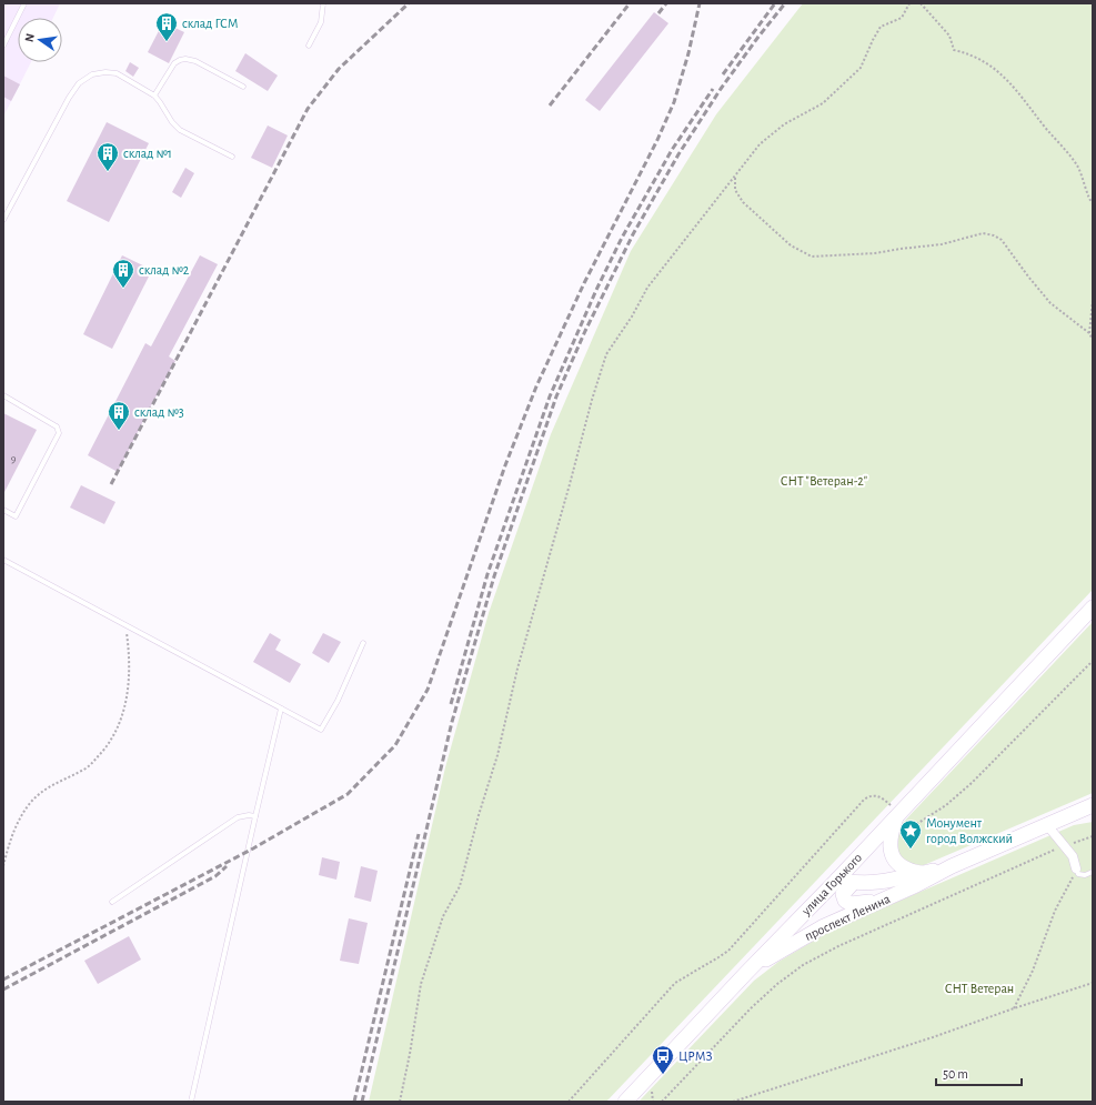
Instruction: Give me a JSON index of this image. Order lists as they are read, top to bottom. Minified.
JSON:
{"streets":{"main road":["улица Горького","проспект Ленина"]},"crossings":[["улица Горького","проспект Ленина"]],"parks":["СНТ \"Ветеран-2\"","СНТ Ветеран"],"places":{"building":["склад ГСМ","склад №1","склад №2","склад №3"],"place":["Монумент город Волжский"],"bus stop":["ЦРМЗ"]},"house_numbers":["9"],"scale_bar":"50 m","north":"left"}
